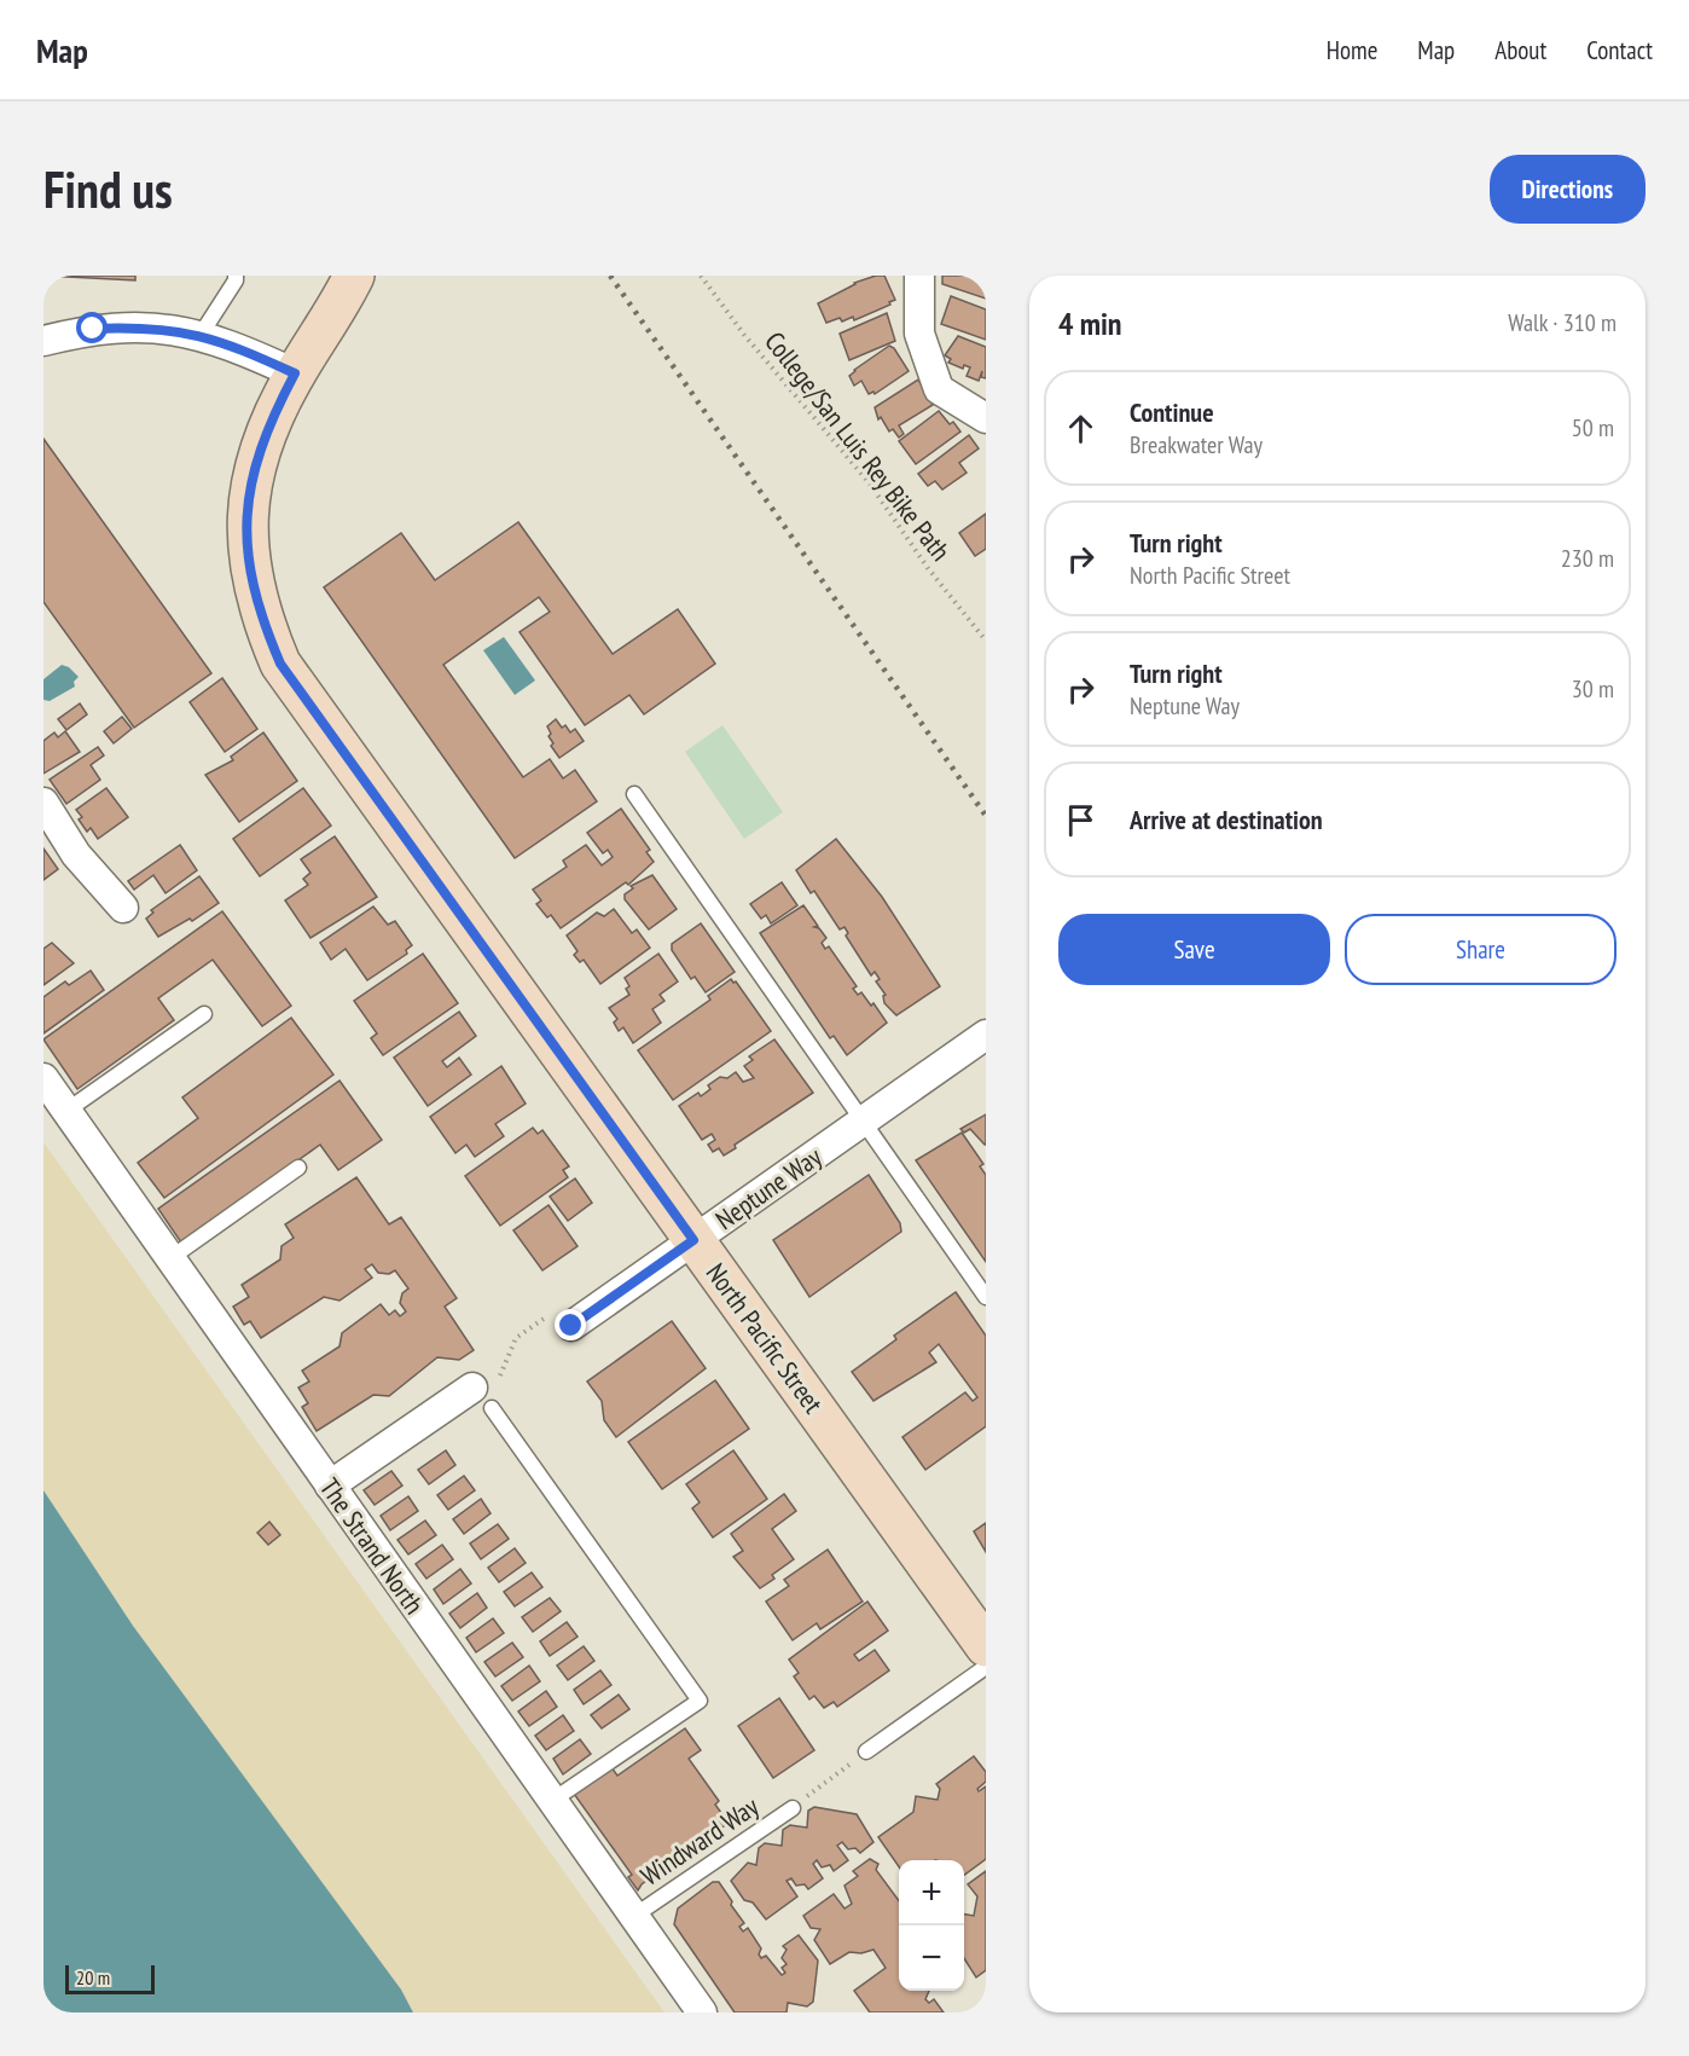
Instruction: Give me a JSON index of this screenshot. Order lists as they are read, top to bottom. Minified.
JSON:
{"streets":{"main road":["North Pacific Street"],"street":["Neptune Way","The Strand North"],"lane":["Windward Way"],"path":["College/San Luis Rey Bike Path"]},"crossings":[["Neptune Way","North Pacific Street"],["The Strand North","Windward Way"]],"scale_bar":"20 m","page":{"header":"Map","nav":["Home","Map","About","Contact"],"buttons":["Directions",["Save","Share"]],"title":"Find us","heading":["4 min","Walk · 310 m"],"list":[["Continue","Breakwater Way","50 m"],["Turn right","North Pacific Street","230 m"],["Turn right","Neptune Way","30 m"],"Arrive at destination"],"map_buttons":["+","−"],"scale":"20 m"}}
